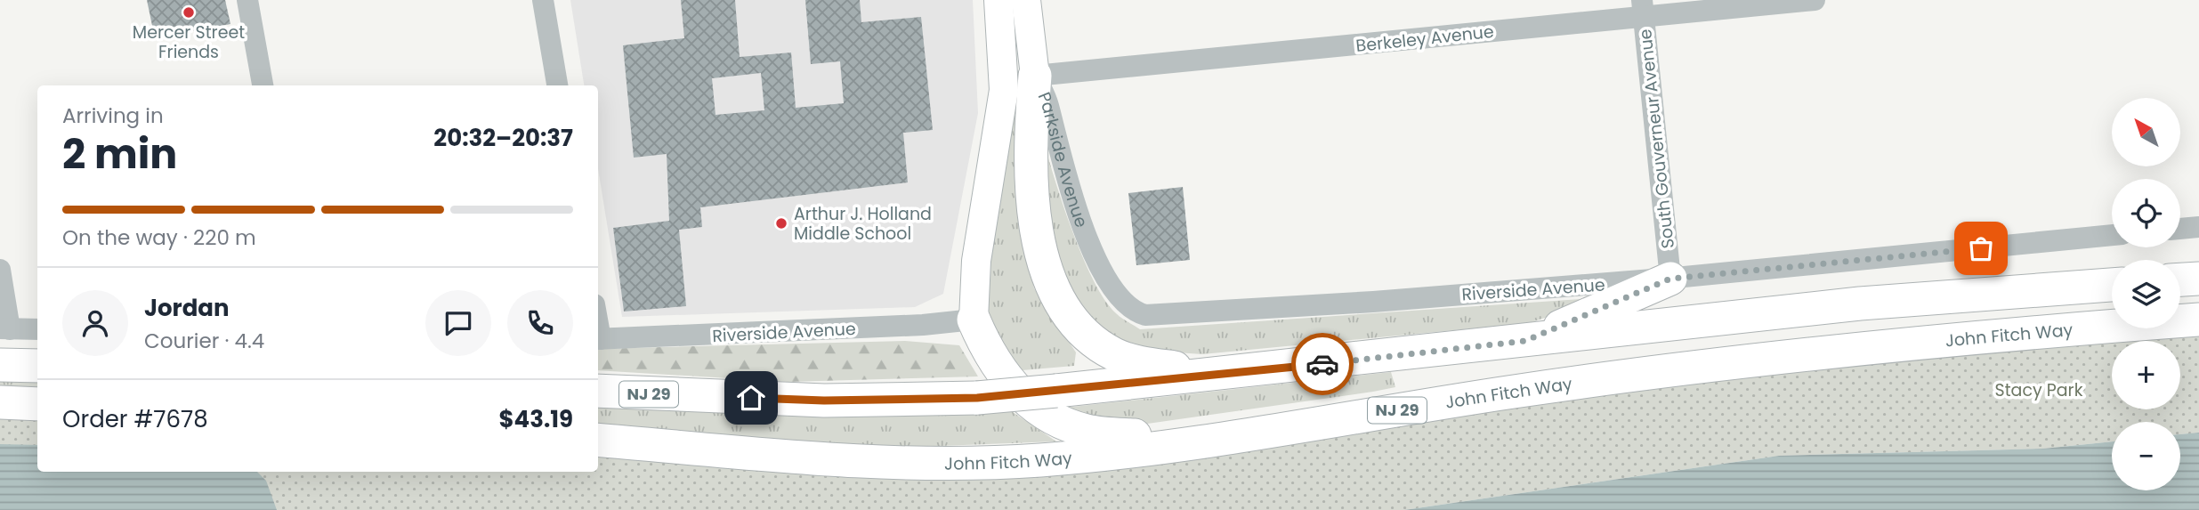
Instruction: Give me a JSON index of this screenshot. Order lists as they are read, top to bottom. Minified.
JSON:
{"streets":{"highway":["John Fitch Way","NJ 29"],"main road":["Parkside Avenue"],"street":["Berkeley Avenue","South Gouverneur Avenue","Riverside Avenue"]},"crossings":[["Berkeley Avenue","South Gouverneur Avenue"],["Berkeley Avenue","Parkside Avenue"],["South Gouverneur Avenue","Riverside Avenue"],["Parkside Avenue","Riverside Avenue"]],"parks":["Stacy Park"],"places":["Mercer Street Friends","Arthur J. Holland Middle School"],"north":"top left","page":{"heading":["2 min","Arriving in","20:32–20:37"],"panel":["Jordan","Courier · 4.4","Order #7678","$43.19"],"map_buttons":["+","−"],"bar":"On the way · 220 m"}}
